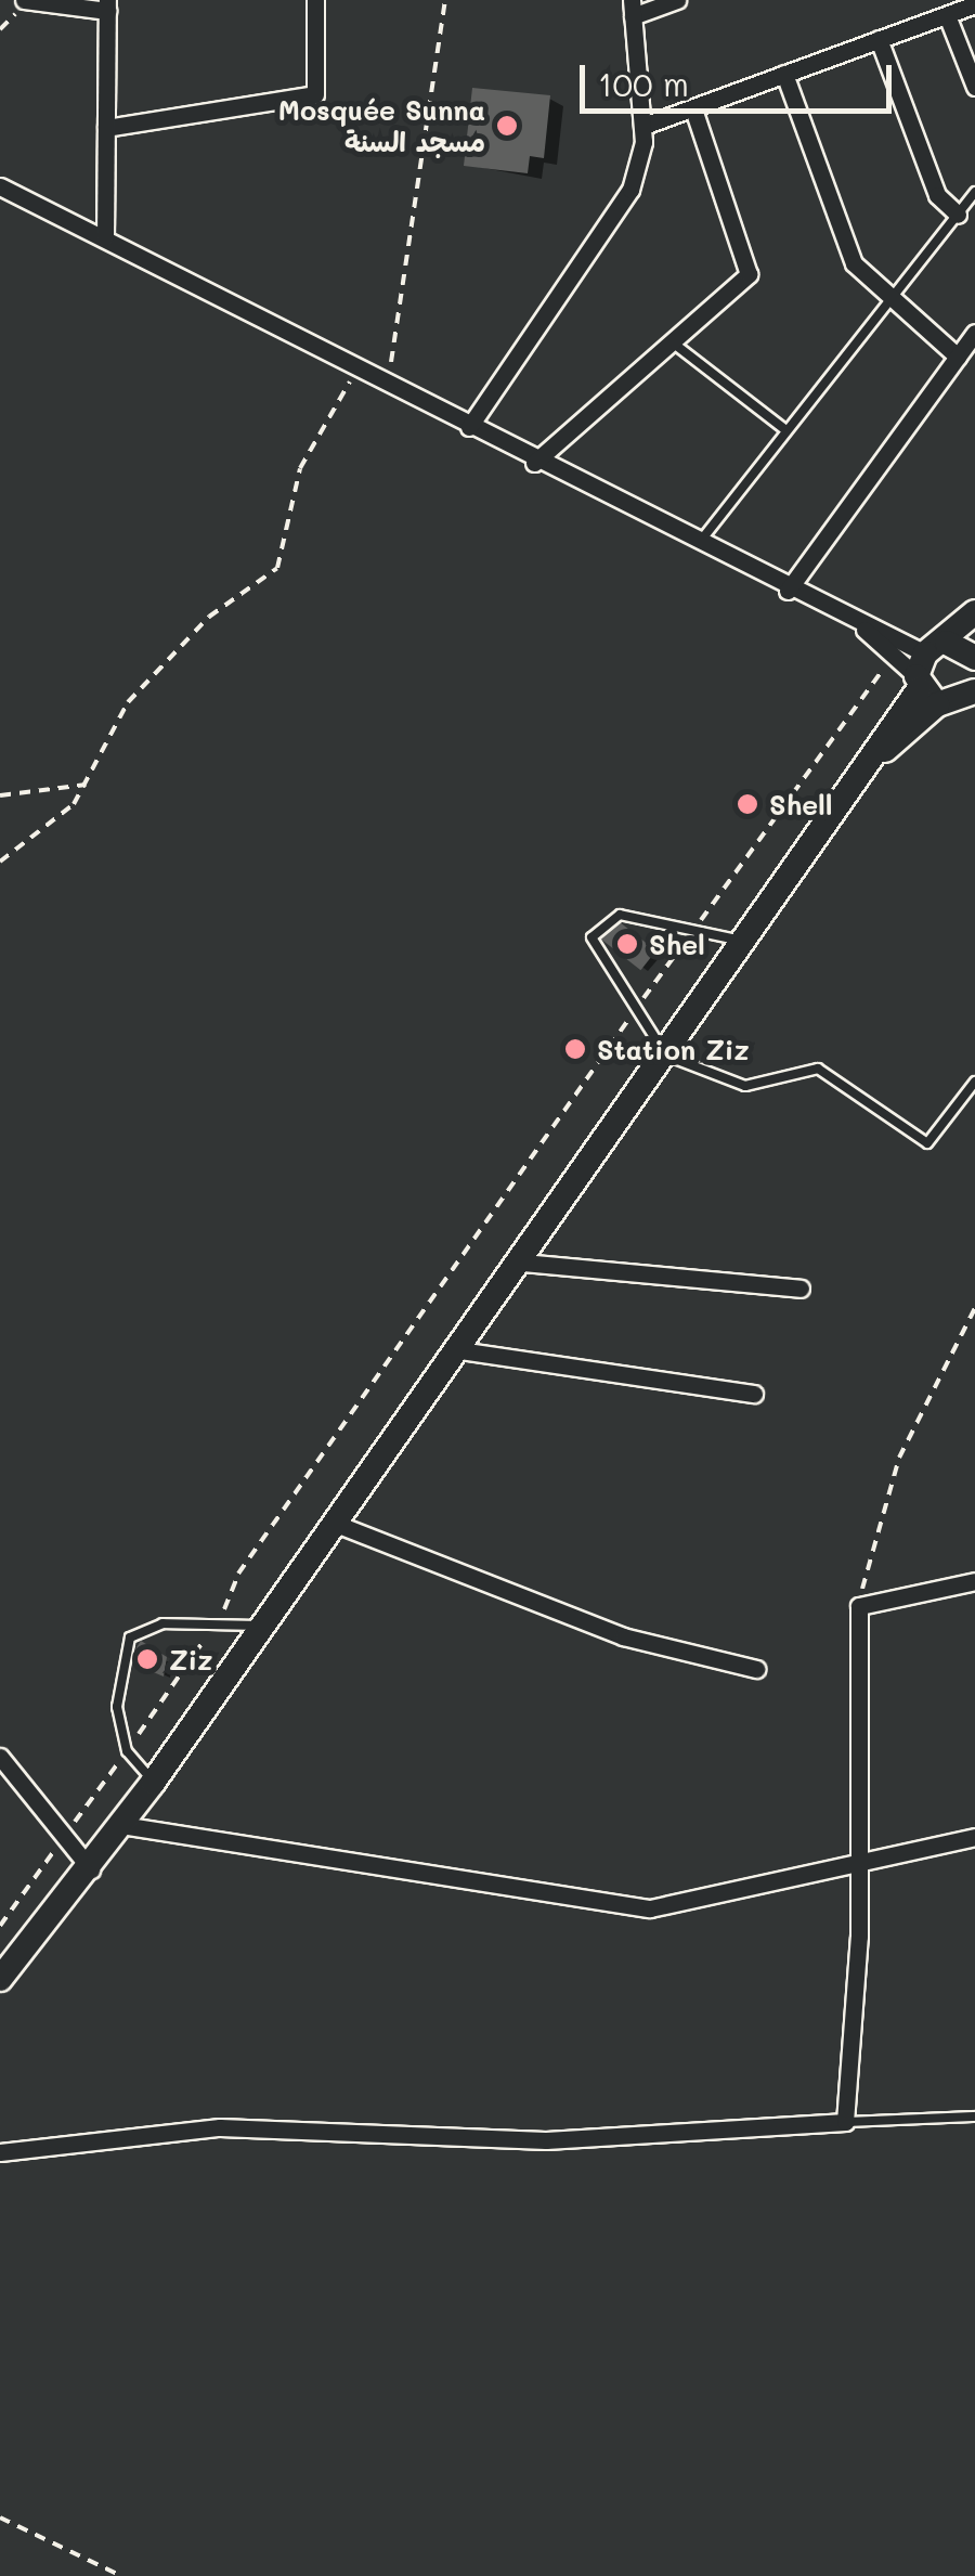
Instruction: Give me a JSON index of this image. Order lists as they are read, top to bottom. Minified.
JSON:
{"places":["Mosquée Sunna مسجد السنة","Shell","Shel","Station Ziz","Ziz"],"scale_bar":"100 m"}
